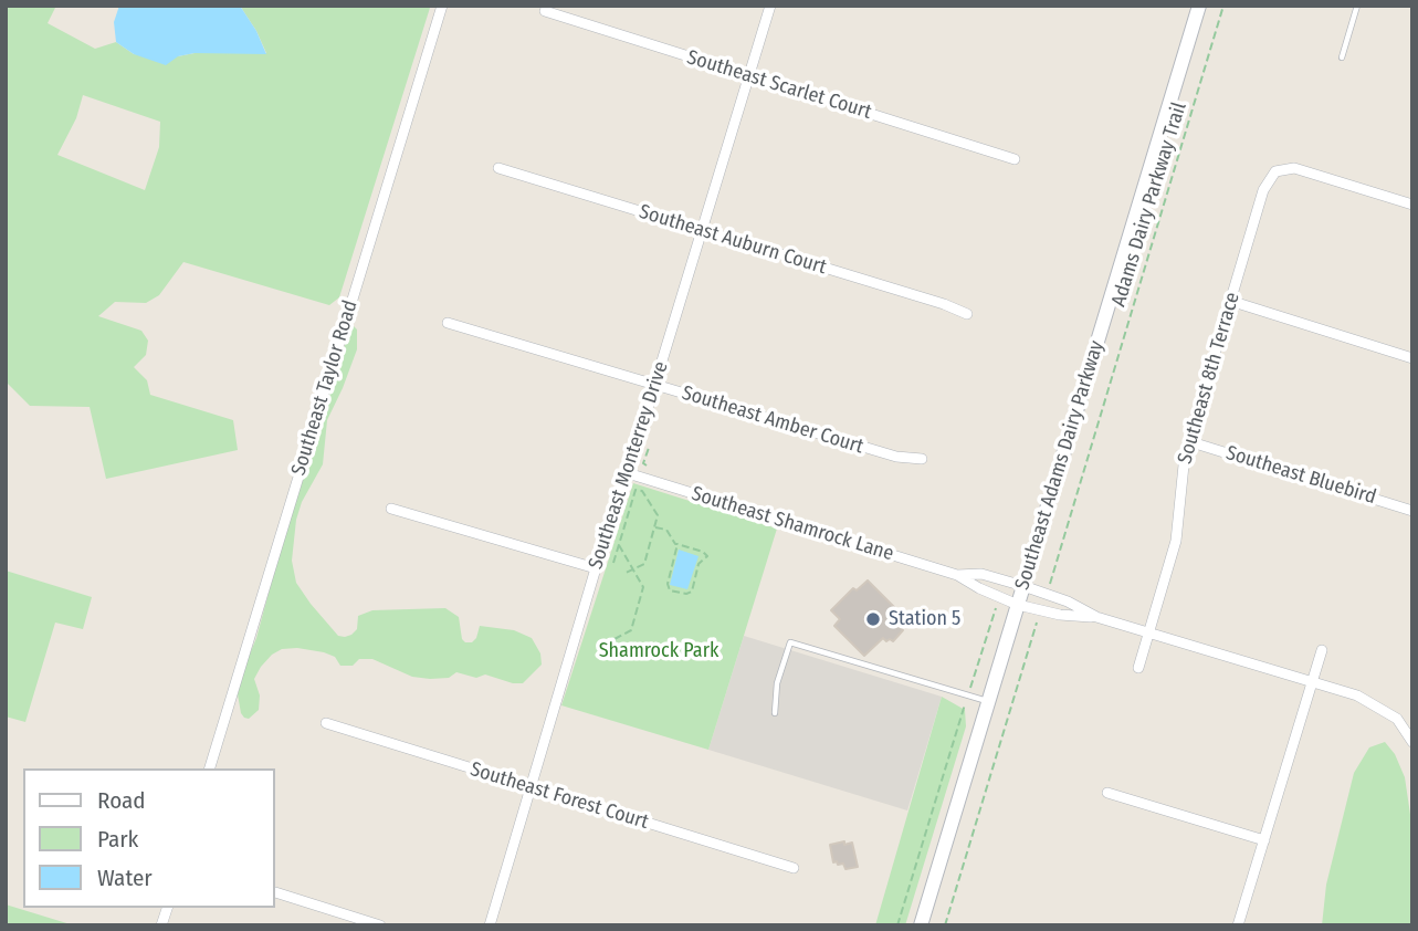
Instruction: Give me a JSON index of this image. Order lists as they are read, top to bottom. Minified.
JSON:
{"streets":{"main road":["Southeast Adams Dairy Parkway"],"street":["Southeast Scarlet Court","Southeast Auburn Court","Southeast 8th Terrace","Southeast Taylor Road","Southeast Amber Court","Southeast Monterrey Drive","Southeast Bluebird","Southeast Shamrock Lane","Southeast Forest Court"],"path":["Adams Dairy Parkway Trail"]},"crossings":[["Southeast Scarlet Court","Southeast Monterrey Drive"],["Southeast Auburn Court","Southeast Monterrey Drive"],["Southeast 8th Terrace","Southeast Bluebird"],["Southeast 8th Terrace","Southeast Shamrock Lane"],["Southeast Amber Court","Southeast Monterrey Drive"],["Southeast Monterrey Drive","Southeast Shamrock Lane"],["Southeast Monterrey Drive","Southeast Forest Court"],["Southeast Adams Dairy Parkway","Southeast Shamrock Lane"]],"parks":["Shamrock Park"],"places":["Station 5"],"legend":["Road","Park","Water"]}
